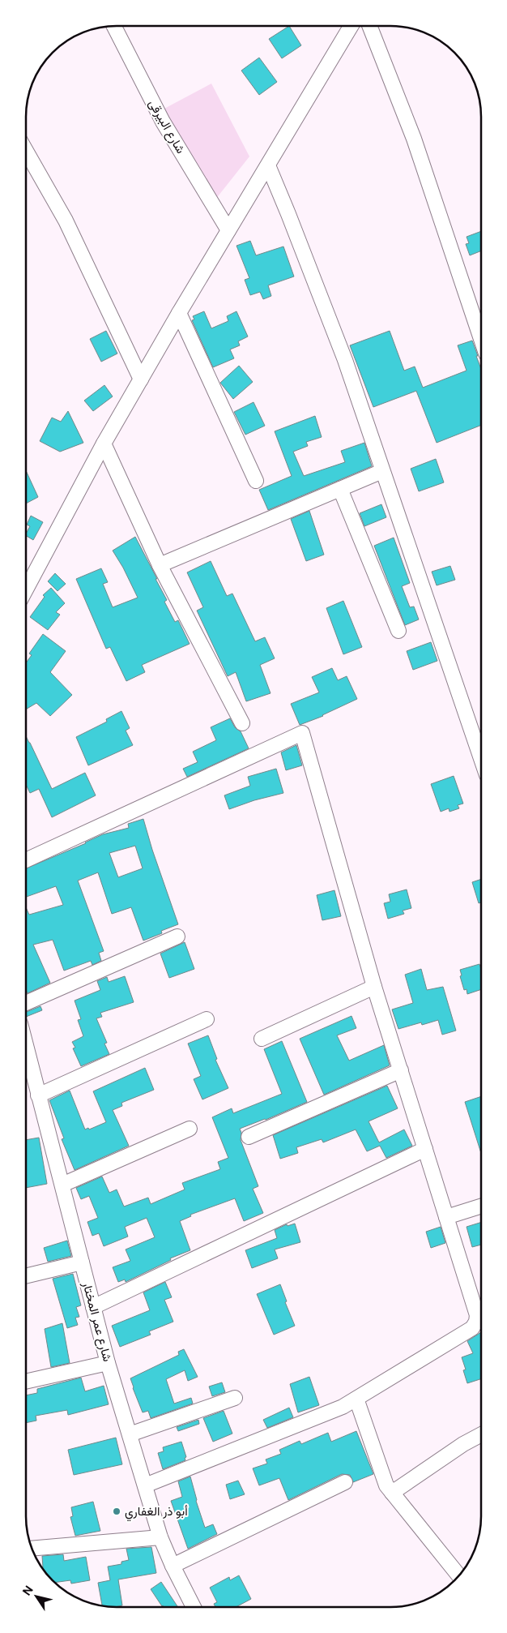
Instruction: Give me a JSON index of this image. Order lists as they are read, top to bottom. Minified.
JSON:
{"streets":{"street":["شارع البيرقى","شارع عمر المختار"]},"places":["أبو ذر الغفاري"],"north":"top left"}
